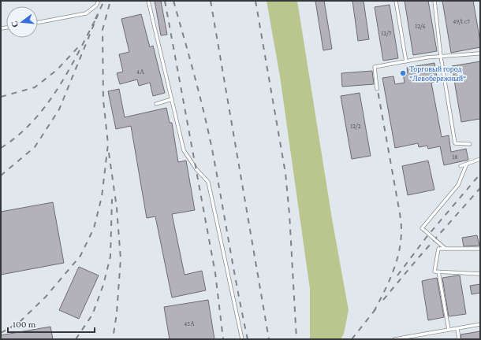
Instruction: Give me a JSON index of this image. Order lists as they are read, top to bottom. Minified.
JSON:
{"places":["Торговый город \"Левобережный\""],"house_numbers":["49/1 с7","12/6","12/7","4А","12/2","18","45А"],"scale_bar":"100 m","north":"left"}
